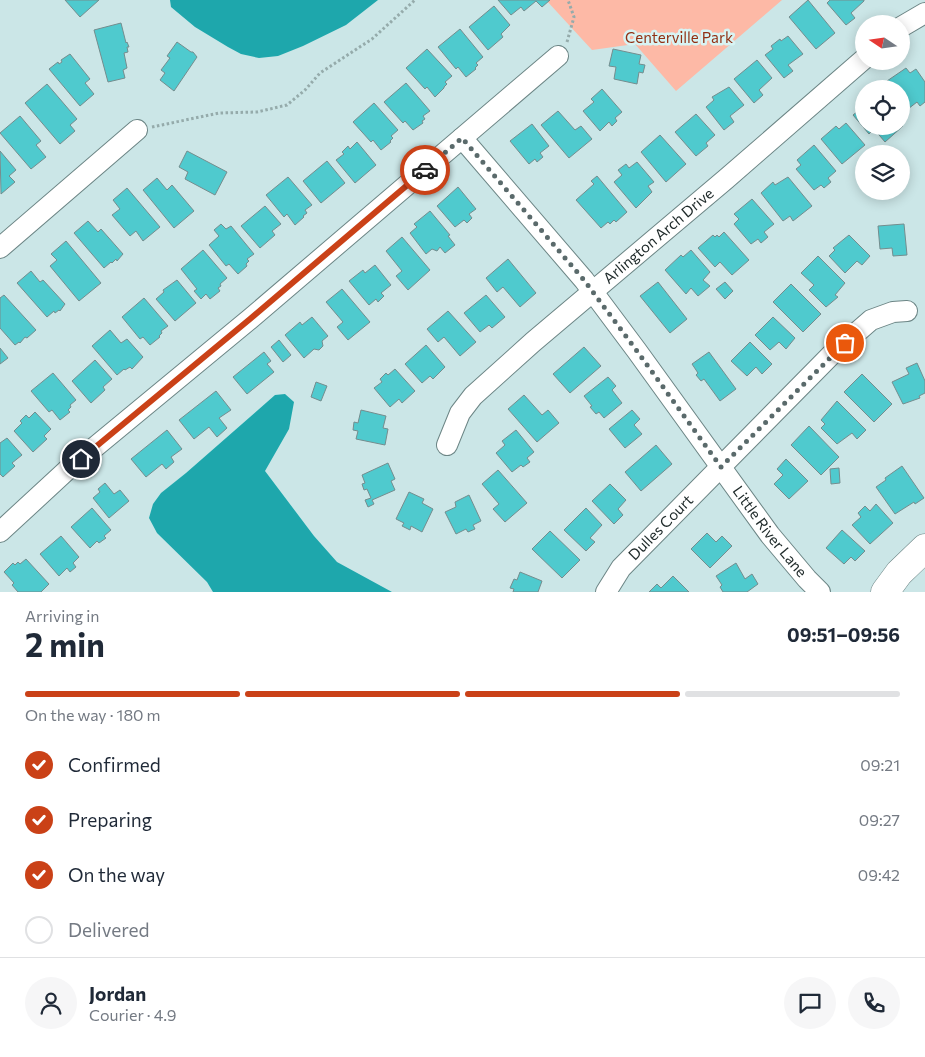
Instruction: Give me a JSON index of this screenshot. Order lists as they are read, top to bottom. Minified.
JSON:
{"streets":{"street":["Arlington Arch Drive","Dulles Court","Little River Lane"]},"crossings":[["Arlington Arch Drive","Little River Lane"],["Dulles Court","Little River Lane"]],"parks":["Centerville Park"],"north":"left","page":{"heading":["2 min","Arriving in","09:51–09:56"],"panel":["Jordan","Courier · 4.9"],"bar":"On the way · 180 m","list":[["Confirmed","09:21"],["Preparing","09:27"],["On the way","09:42"],"Delivered"]}}
